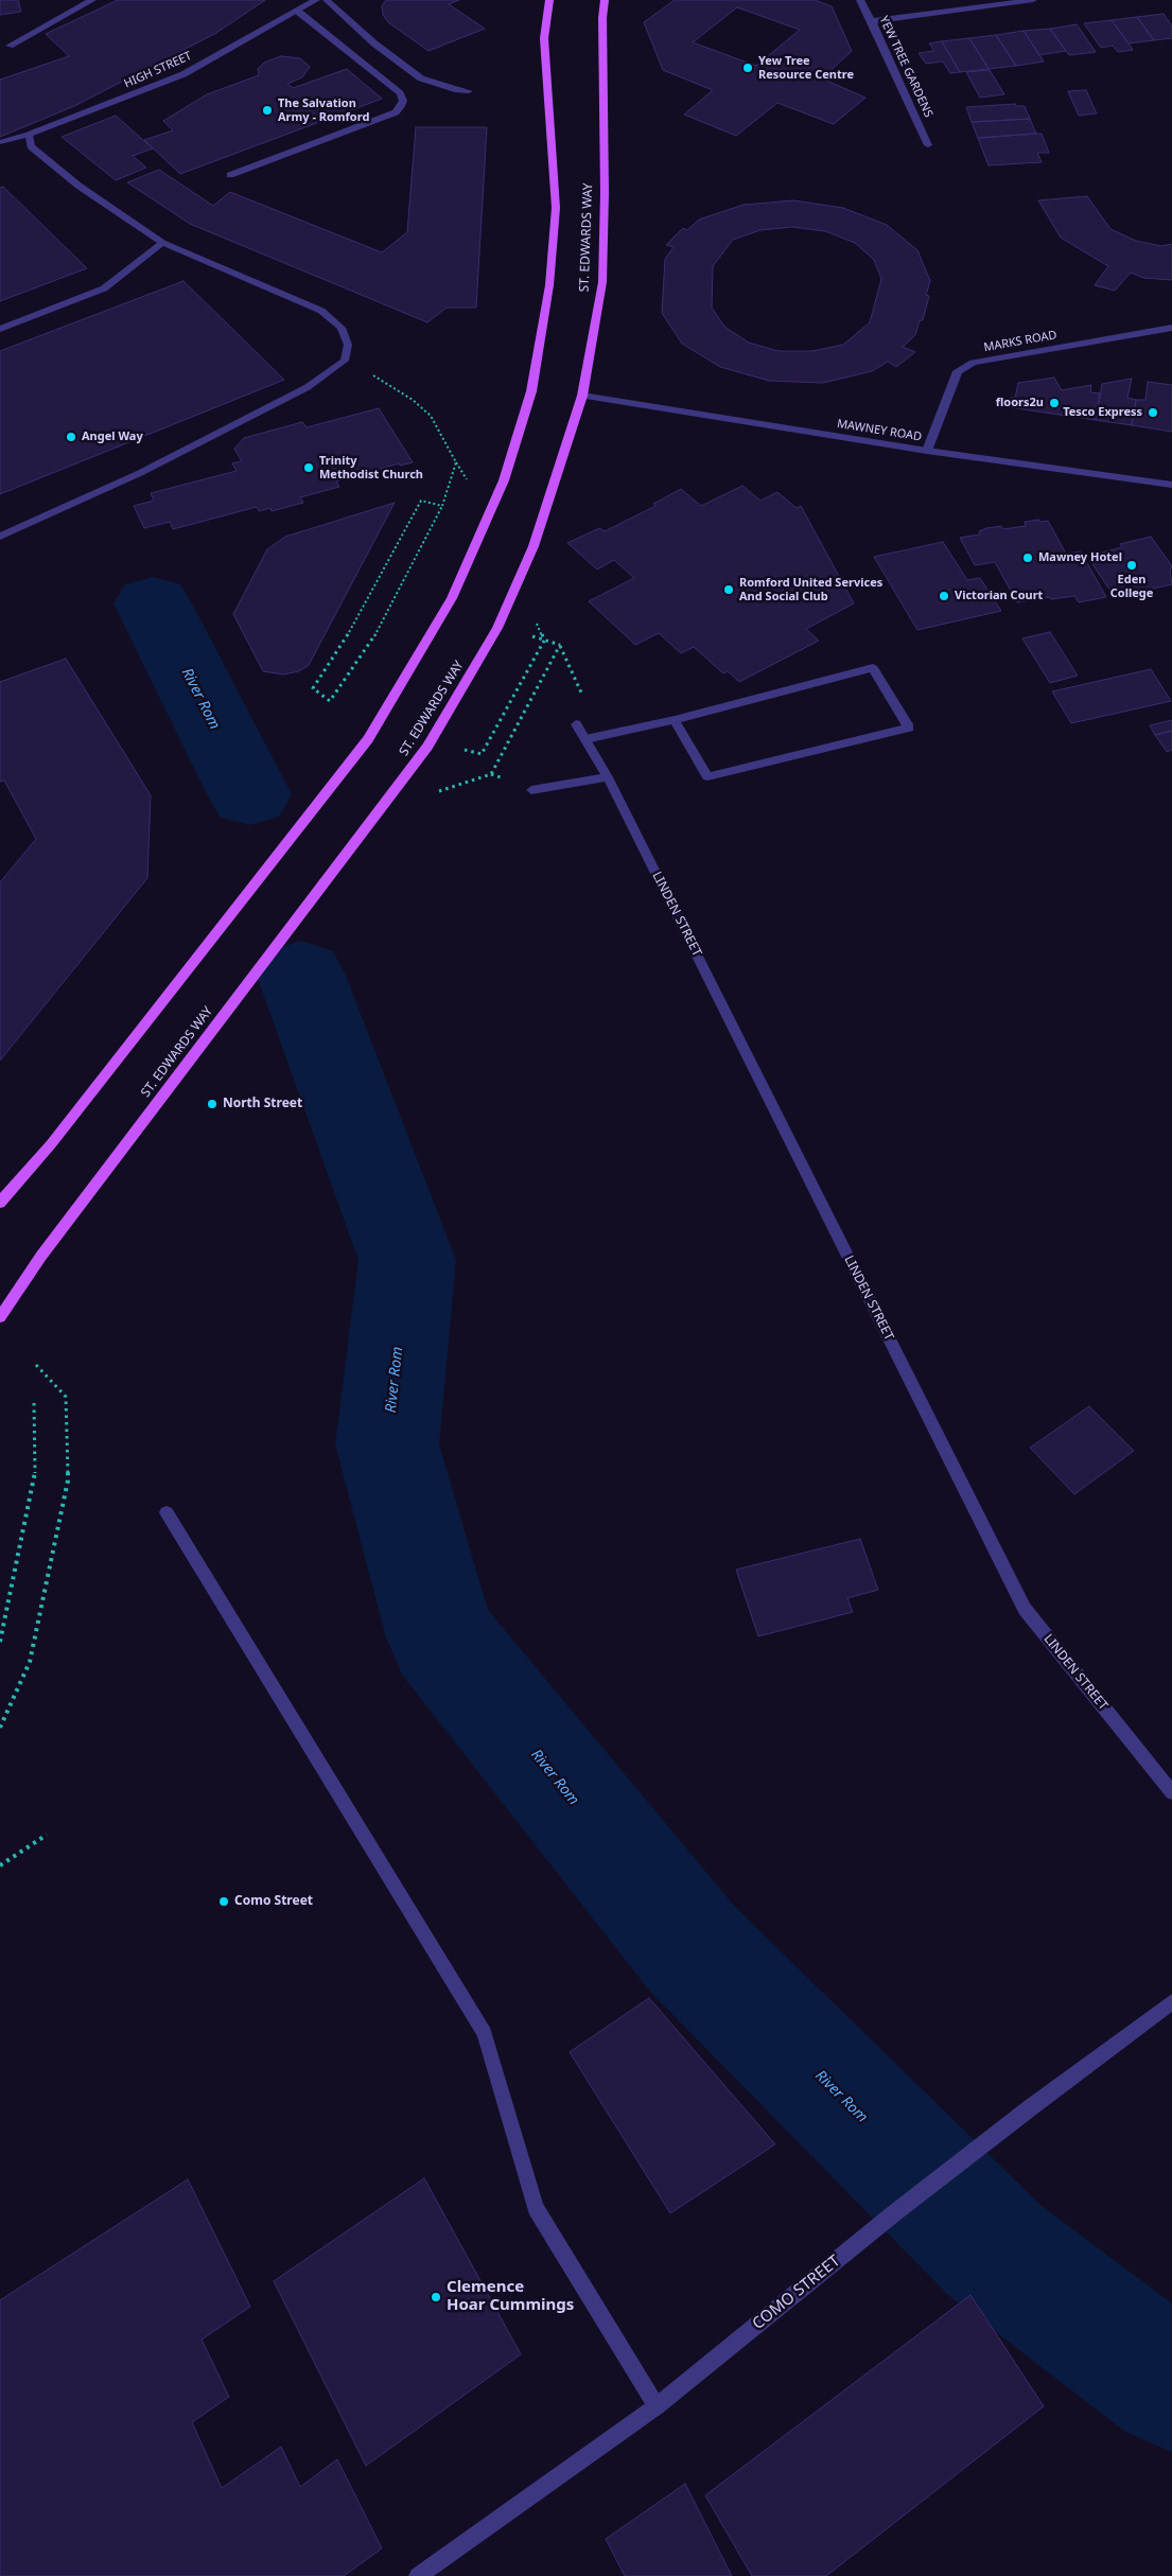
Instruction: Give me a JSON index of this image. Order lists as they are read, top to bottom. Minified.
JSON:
{"streets":{"main road":["ST. EDWARDS WAY"],"street":["YEW TREE GARDENS","HIGH STREET","MARKS ROAD","MAWNEY ROAD","LINDEN STREET","COMO STREET"]},"crossings":[["ST. EDWARDS WAY","MAWNEY ROAD"],["MARKS ROAD","MAWNEY ROAD"]],"water":["River Rom"],"places":["Yew Tree Resource Centre","The Salvation Army - Romford","floors2u","Tesco Express","Angel Way","Trinity Methodist Church","Mawney Hotel","Eden College","Romford United Services And Social Club","Victorian Court","North Street","Como Street","Clemence Hoar Cummings"]}
